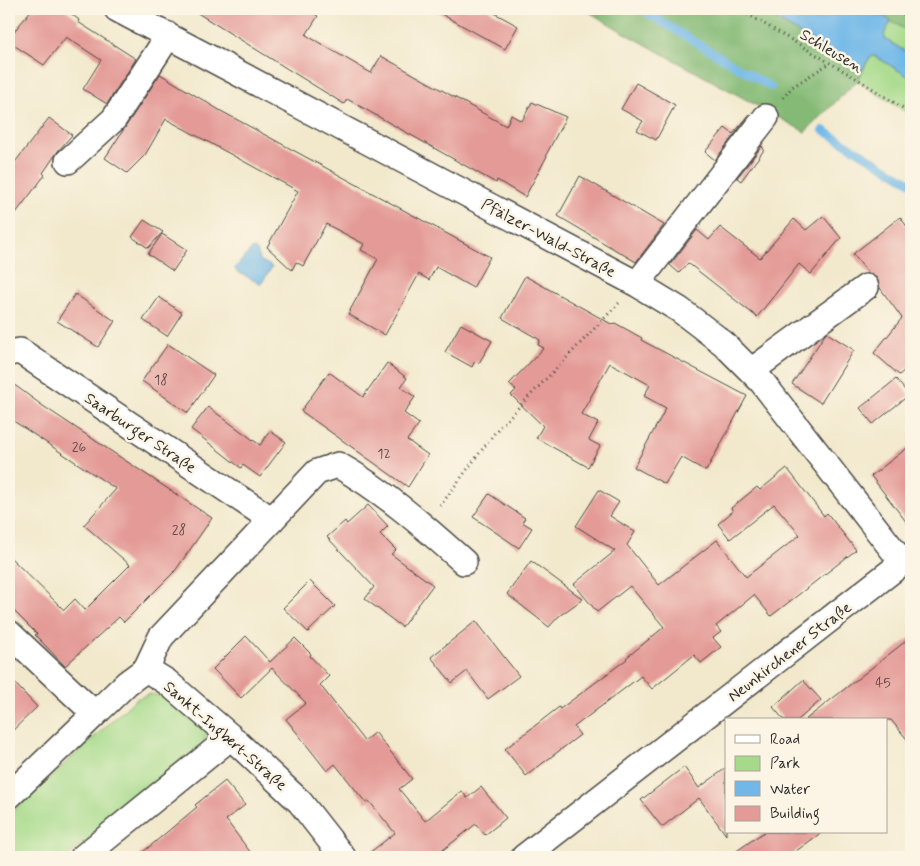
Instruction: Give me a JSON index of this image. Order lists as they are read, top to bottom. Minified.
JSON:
{"streets":{"street":["Pfälzer-Wald-Straße","Saarburger Straße","Neunkirchener Straße","Sankt-Ingbert-Straße"],"path":["Schleusen"]},"crossings":[["Pfälzer-Wald-Straße","Neunkirchener Straße"]],"house_numbers":["18","26","12","28","45"],"legend":["Road","Park","Water","Building"]}
